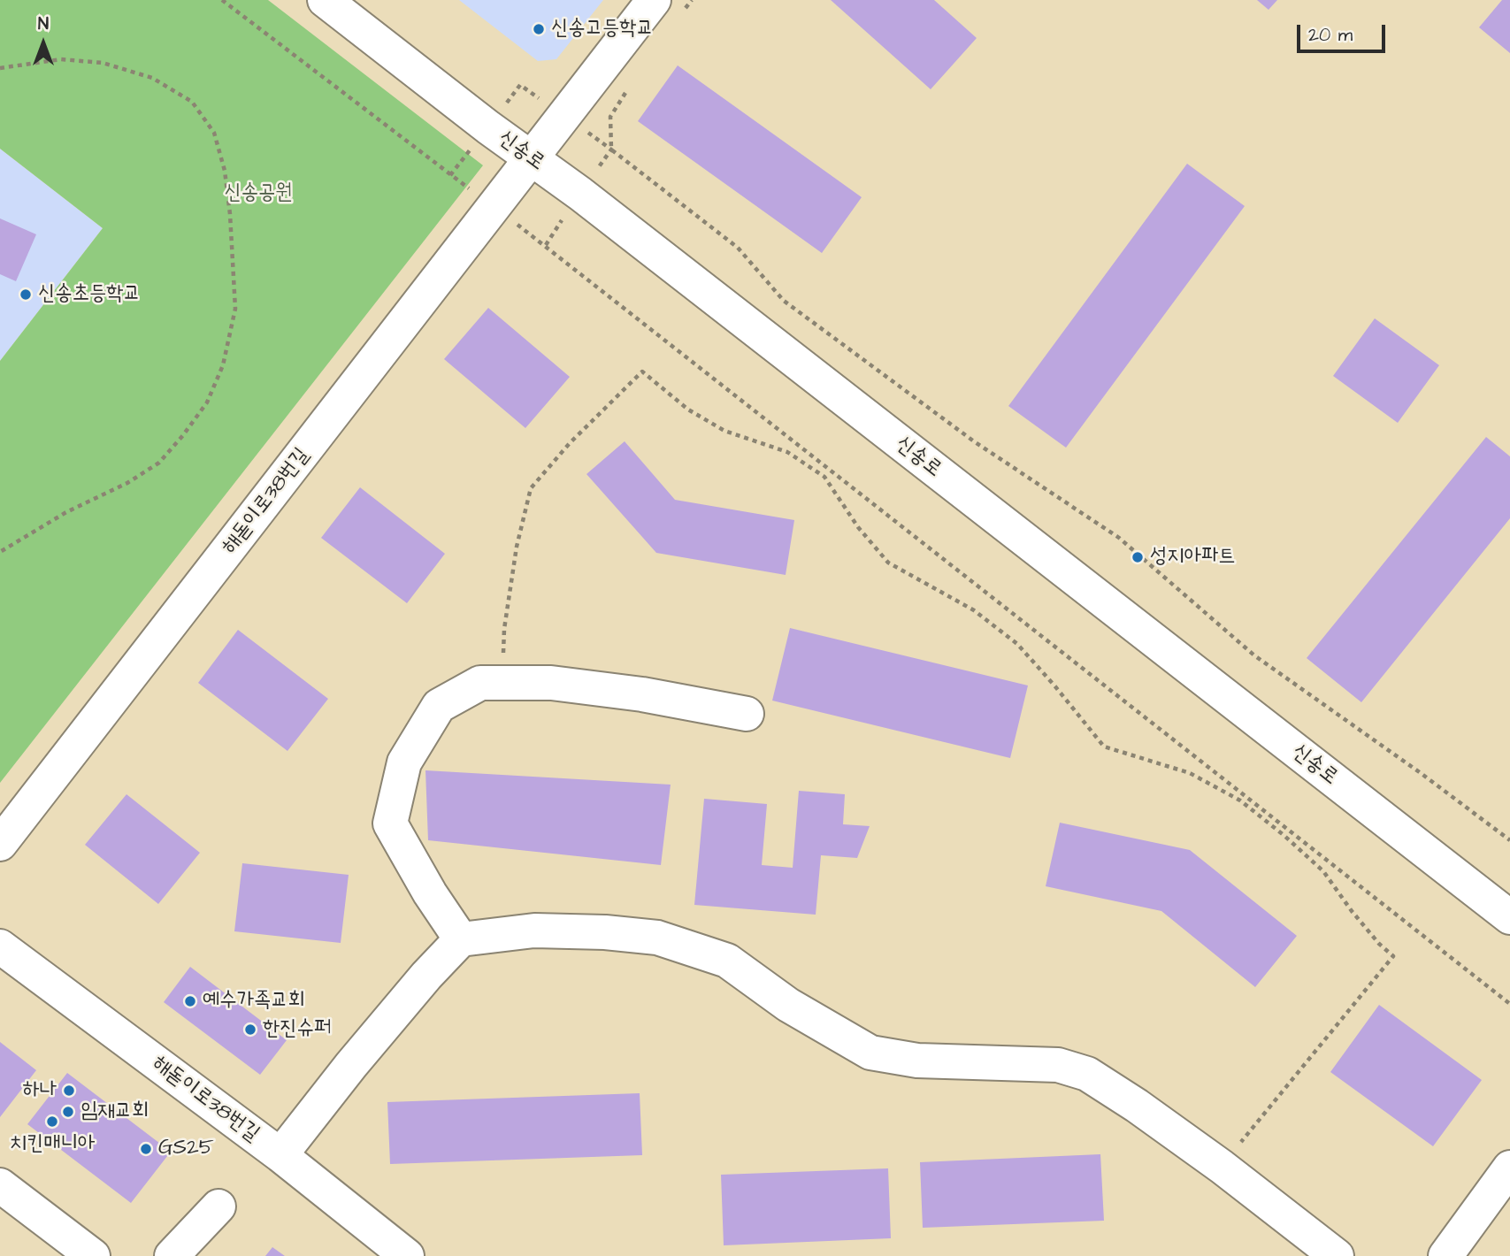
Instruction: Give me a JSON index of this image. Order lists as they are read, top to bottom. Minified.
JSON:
{"streets":{"street":["신송로","해돋이로38번길"]},"crossings":[["신송로","해돋이로38번길"]],"parks":["신송공원"],"places":["신송고등학교","신송초등학교","성지아파트","예수가족교회","한진슈퍼","하나","임재교회","치킨매니아","GS25"],"scale_bar":"20 m","north":"top"}
